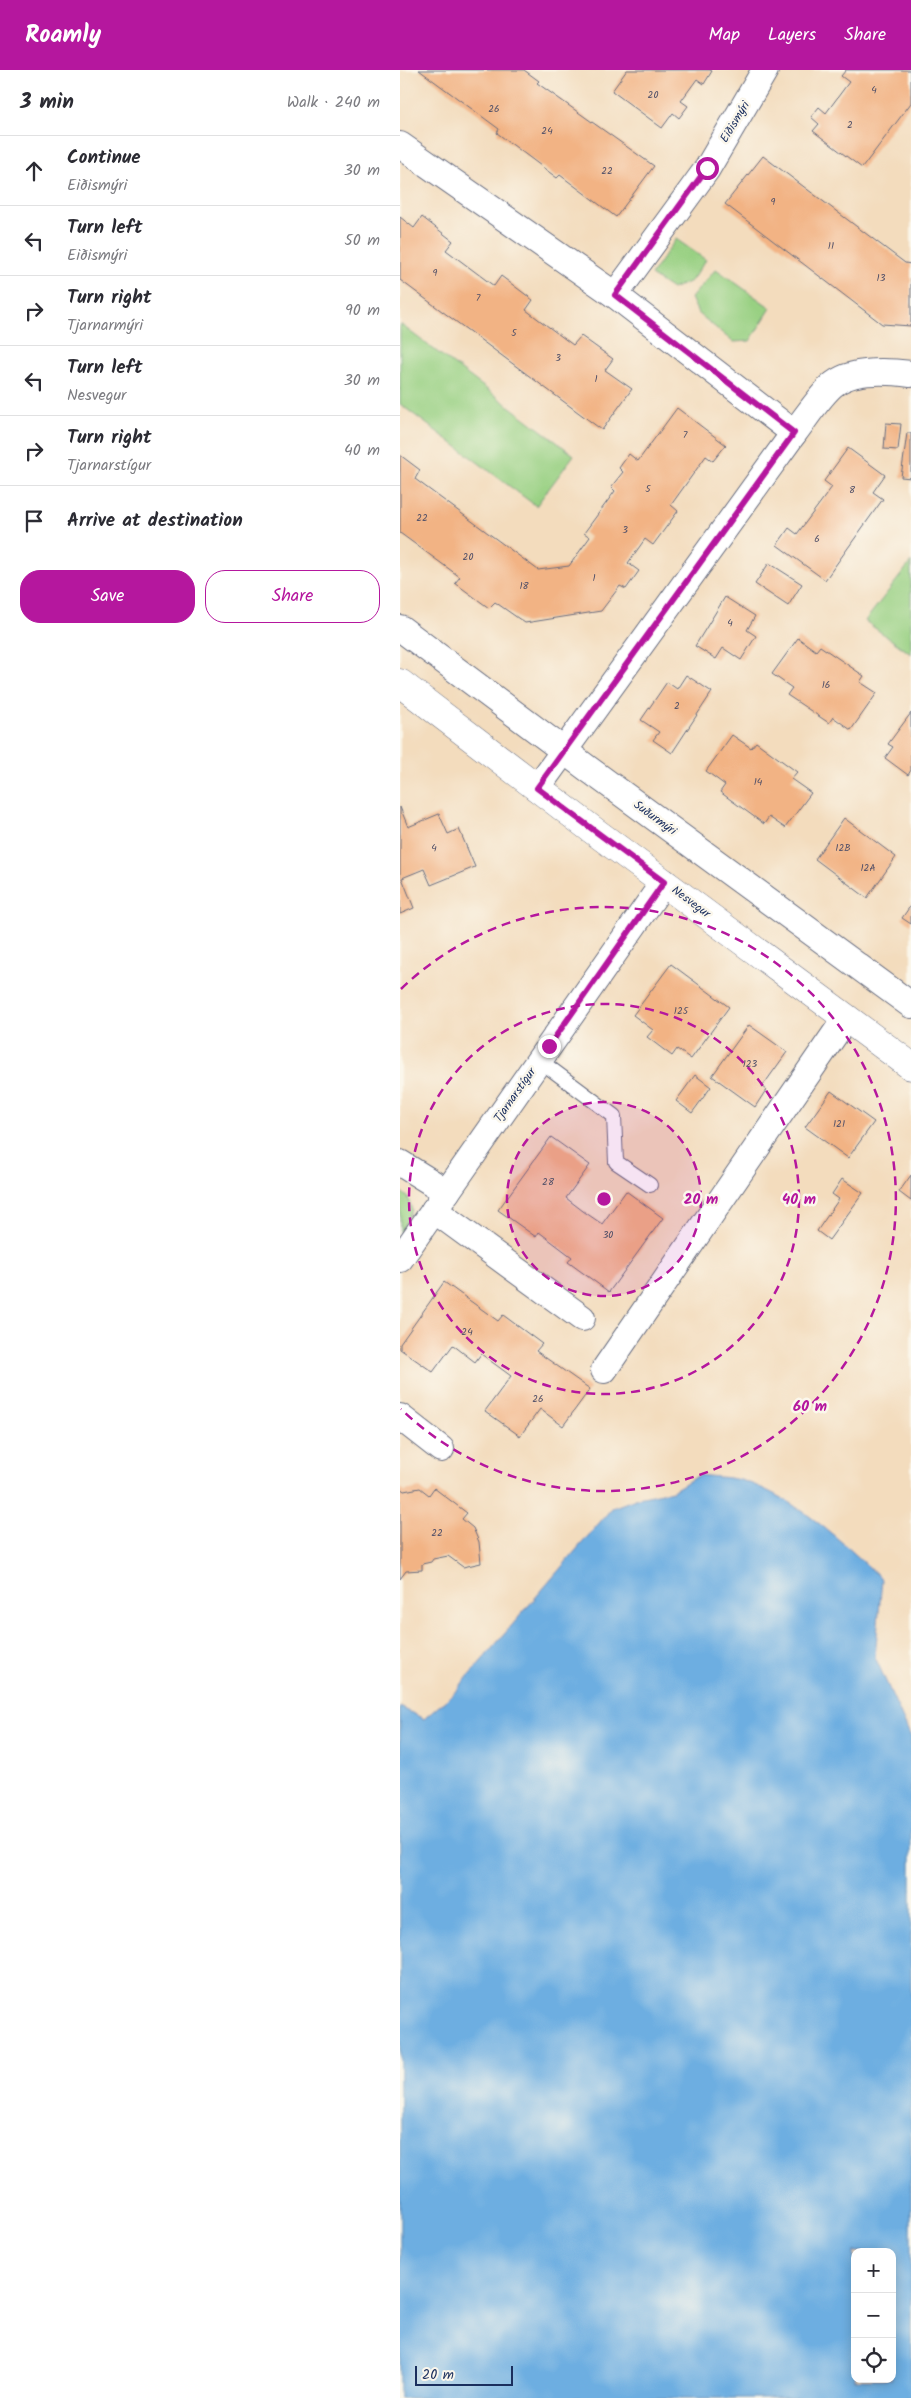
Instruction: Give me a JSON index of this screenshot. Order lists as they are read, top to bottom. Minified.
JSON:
{"streets":{"street":["Eiðismýri","Suðurmýri","Nesvegur","Tjarnarstígur"]},"crossings":[["Nesvegur","Tjarnarstígur"]],"house_numbers":["4","20","26","2","24","22","9","11","9","13","7","5","3","1","7","5","8","22","3","6","20","1","18","4","16","2","14","4","12B","12A","125","123","121","28","30","24","26","22"],"scale_bar":"20 m","page":{"header":"Roamly","nav":["Map","Layers","Share"],"heading":["3 min","Walk · 240 m"],"list":[["Continue","Eiðismýri","30 m"],["Turn left","Eiðismýri","50 m"],["Turn right","Tjarnarmýri","90 m"],["Turn left","Nesvegur","30 m"],["Turn right","Tjarnarstígur","40 m"],"Arrive at destination"],"buttons":["Save","Share"],"map_buttons":["+","−"],"scale":"20 m"},"rings":["20 m","40 m","60 m"]}
